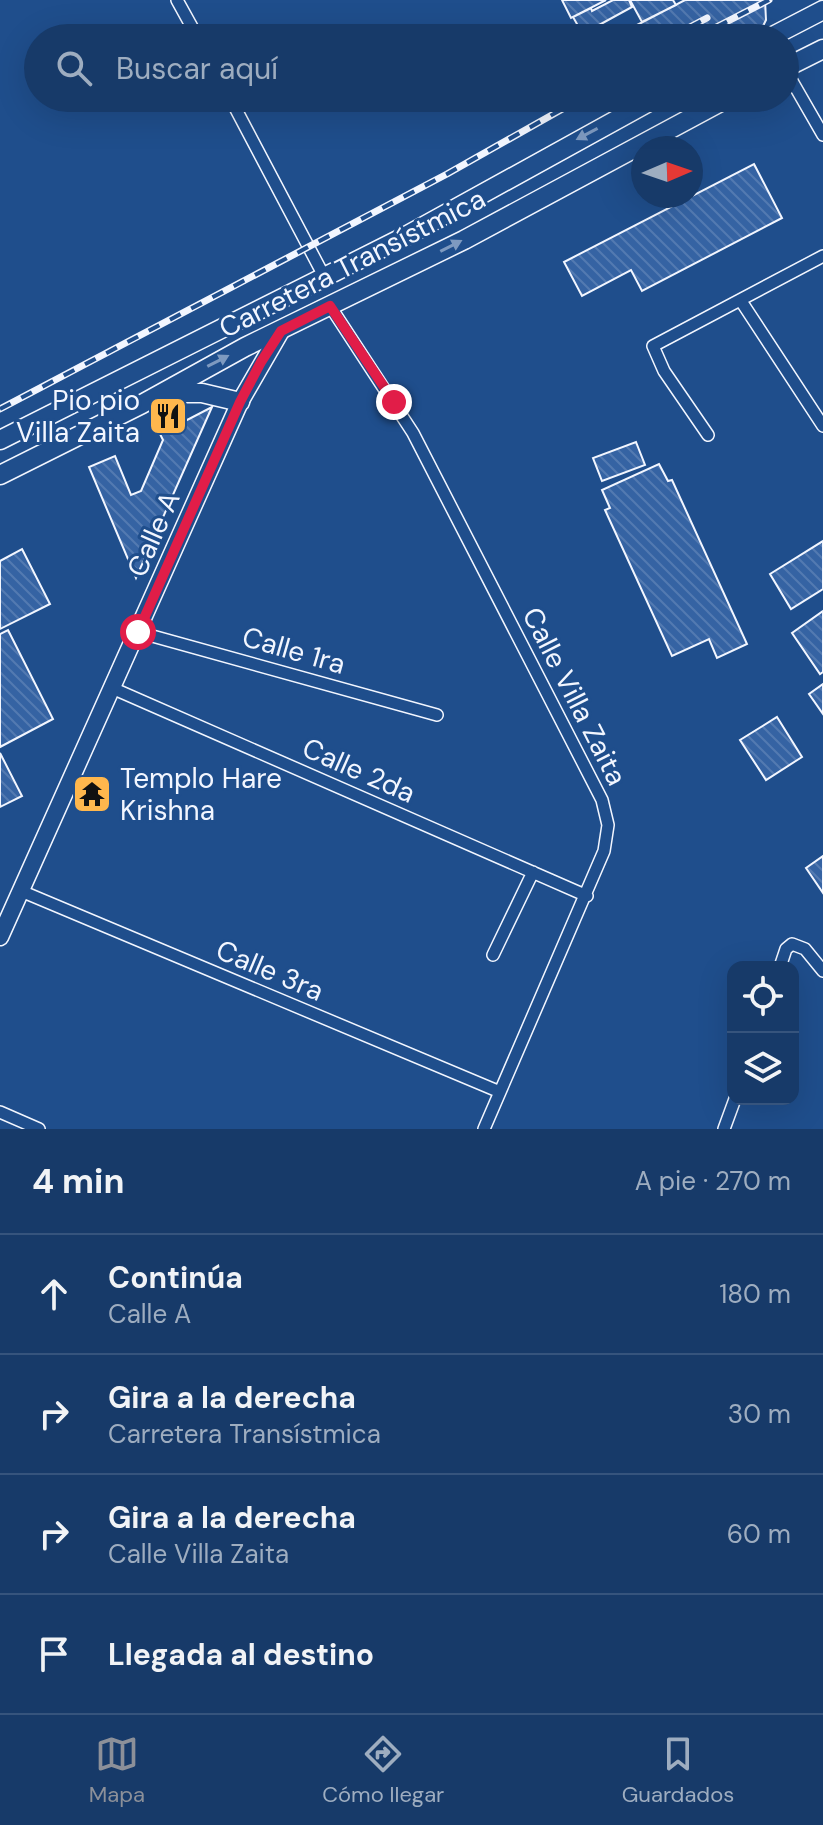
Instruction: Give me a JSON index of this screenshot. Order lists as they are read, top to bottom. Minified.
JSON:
{"streets":{"main road":["Carretera Transístmica"],"street":["Calle A","Calle 1ra","Calle Villa Zaita","Calle 2da","Calle 3ra"]},"crossings":[["Carretera Transístmica","Calle A"],["Carretera Transístmica","Calle Villa Zaita"],["Calle A","Calle 1ra"],["Calle A","Calle 2da"],["Calle A","Calle 3ra"],["Calle Villa Zaita","Calle 2da"],["Calle Villa Zaita","Calle 3ra"]],"places":{"restaurant":["Pio pio Villa Zaita"],"temple":["Templo Hare Krishna"]},"north":"right","page":{"search":"Buscar aquí","heading":["4 min","A pie · 270 m"],"list":[["Continúa","Calle A","180 m"],["Gira a la derecha","Carretera Transístmica","30 m"],["Gira a la derecha","Calle Villa Zaita","60 m"],"Llegada al destino"],"nav":["Mapa","Cómo llegar","Guardados"]}}
